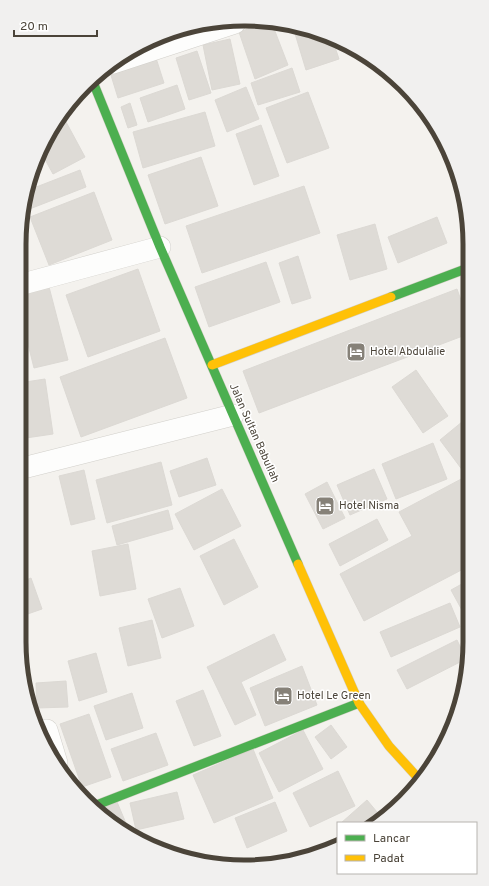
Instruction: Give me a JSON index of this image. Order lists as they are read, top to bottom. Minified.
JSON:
{"streets":{"main road":["Jalan Sultan Babullah"]},"places":{"hotel":["Hotel Abdulalie","Hotel Nisma","Hotel Le Green"]},"legend":["Lancar","Padat"],"scale_bar":"20 m"}
